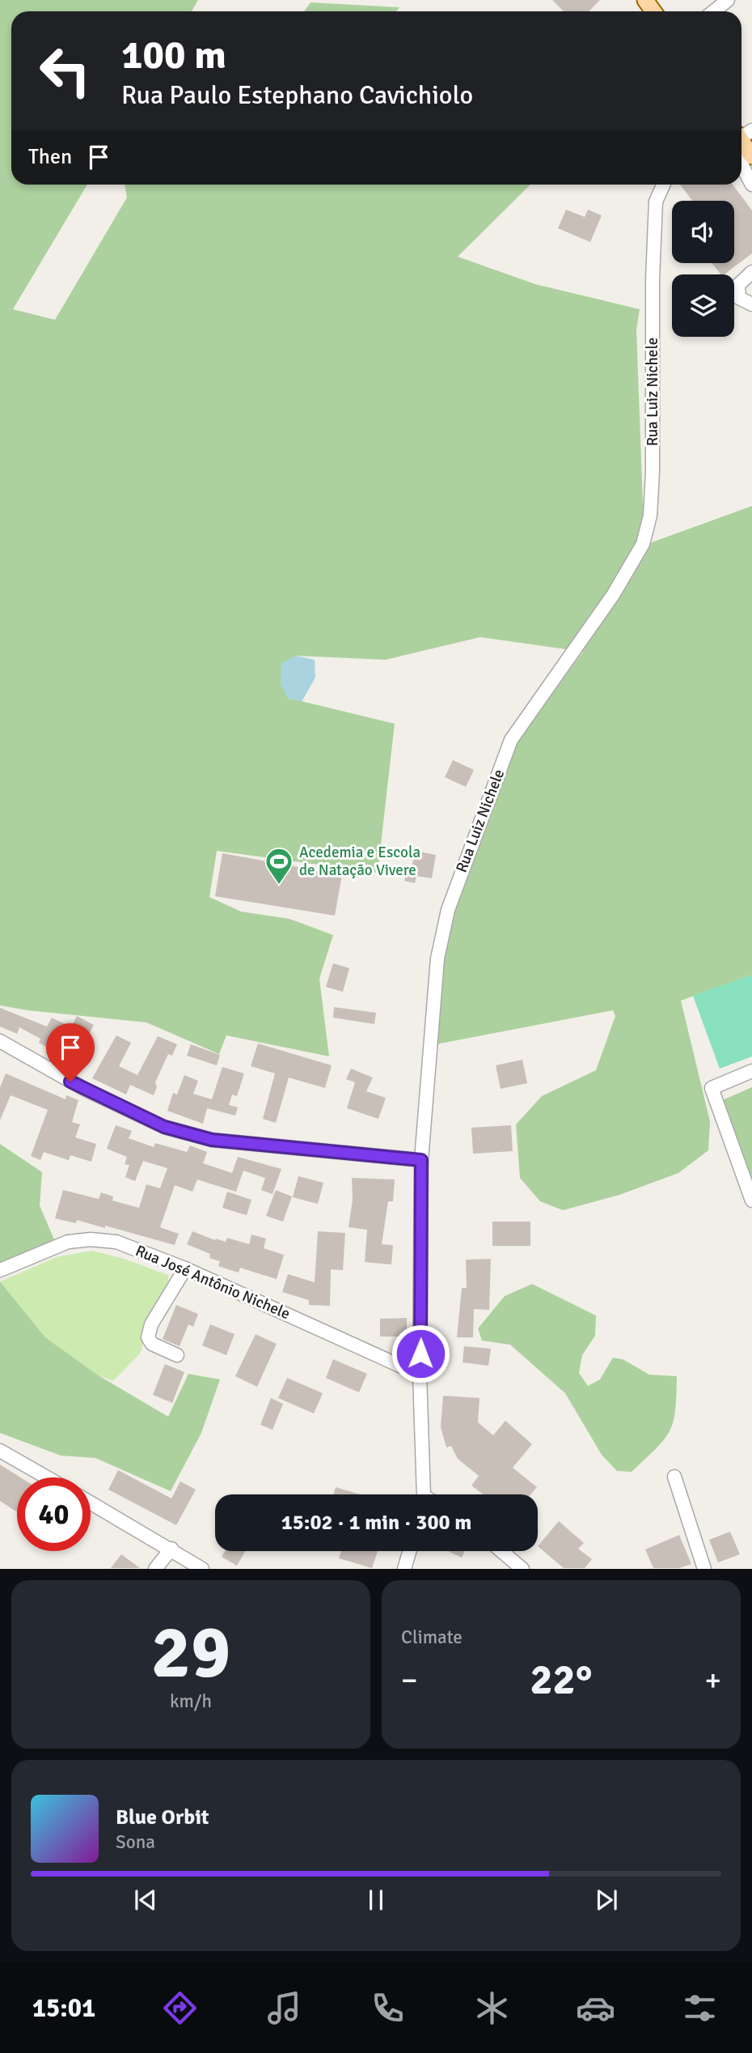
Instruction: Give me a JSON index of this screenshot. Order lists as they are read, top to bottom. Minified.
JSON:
{"streets":{"street":["Rua Luiz Nichele","Rua José Antônio Nichele"]},"crossings":[["Rua Luiz Nichele","Rua José Antônio Nichele"]],"places":{"sports":["Acedemia e Escola de Natação Vivere"]},"page":{"turn":["100 m","Rua Paulo Estephano Cavichiolo"],"then":"Then","limit":"40","trip":"15:02 · 1 min · 300 m","tile":[["29","km/h"],"Climate"],"heat":["−","22°","+"],"song":["Blue Orbit","Sona"],"tabs":"15:01"}}
